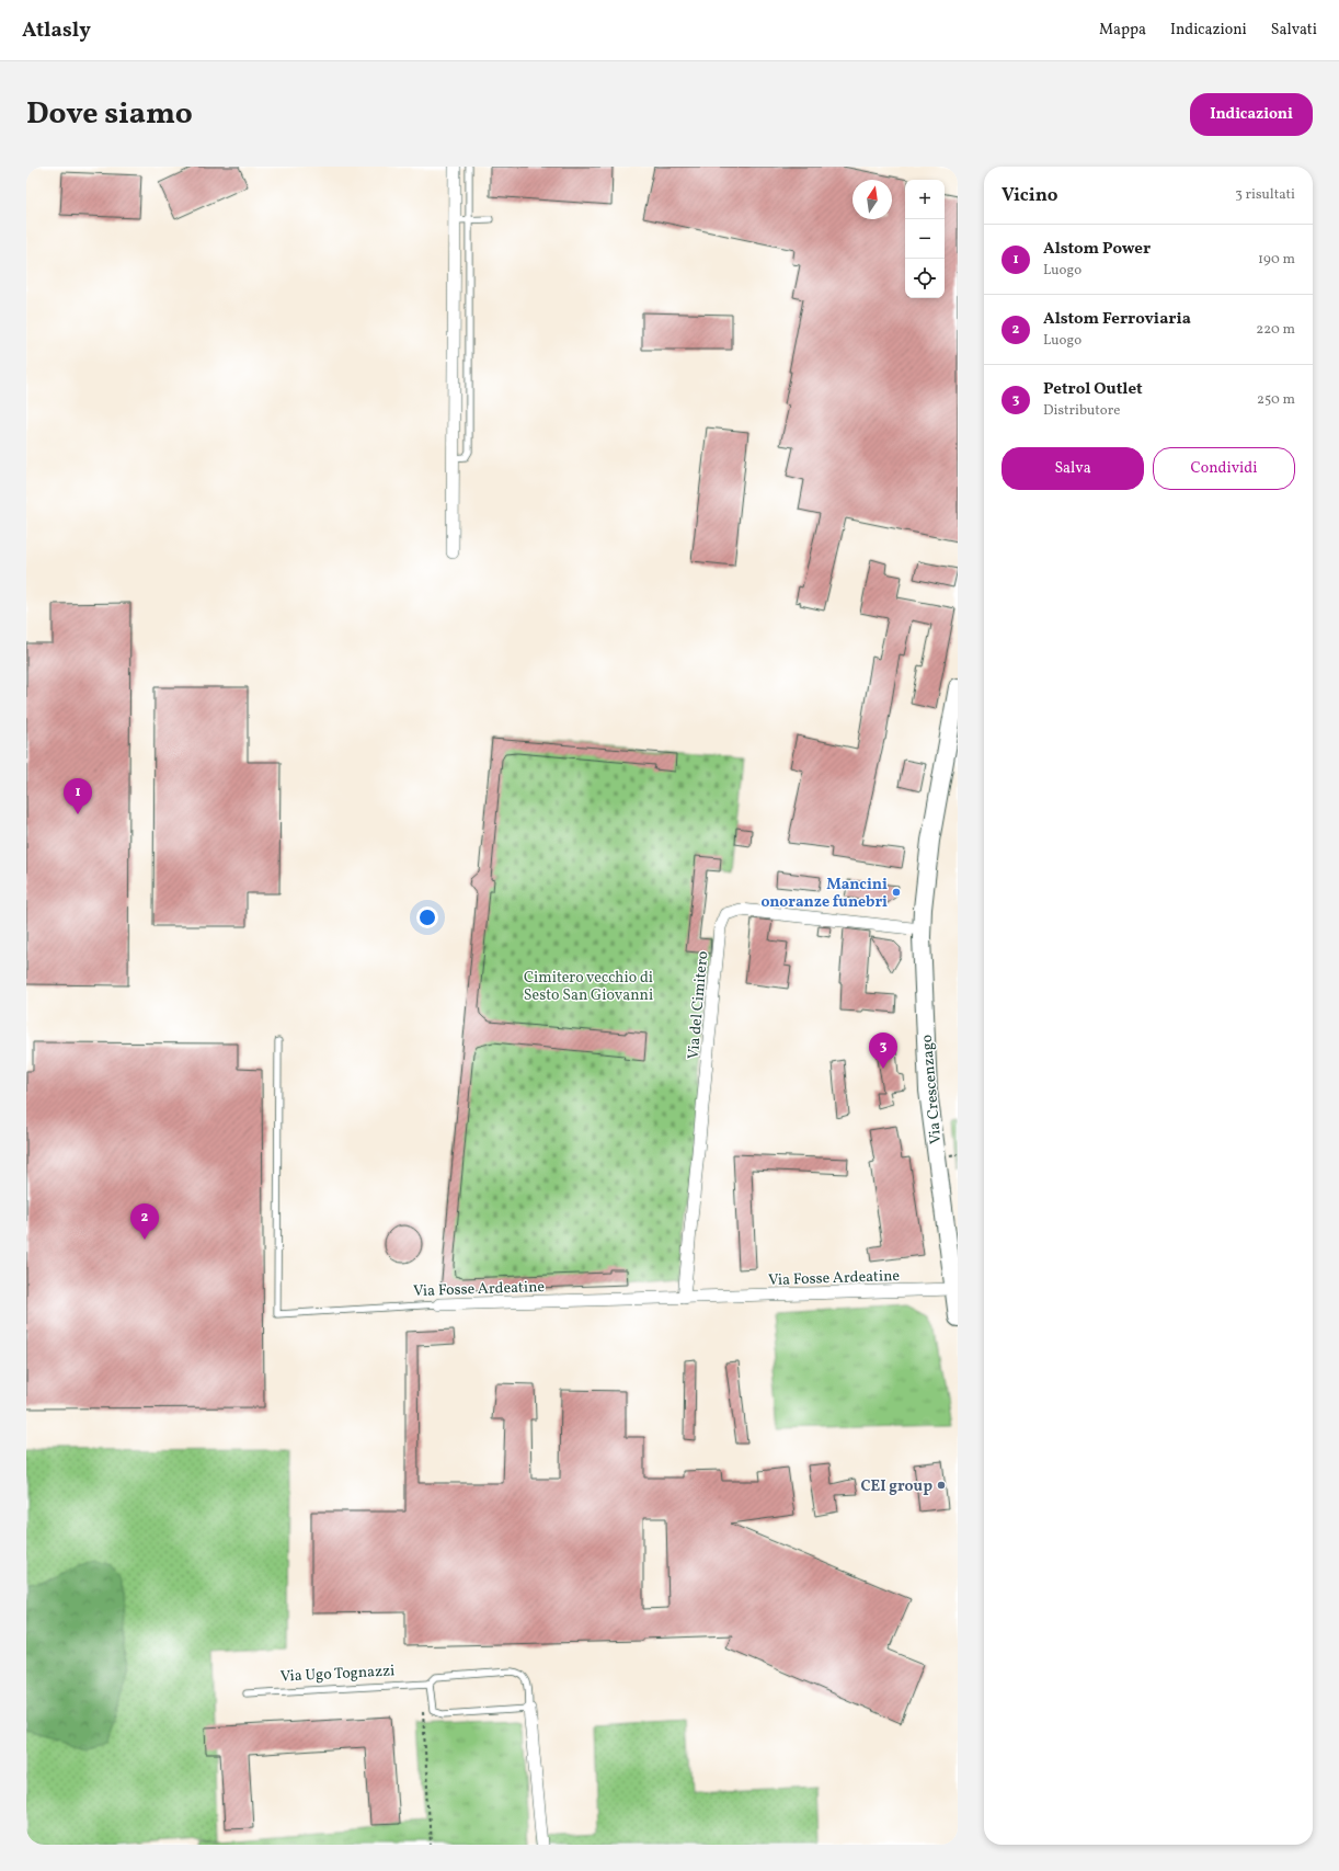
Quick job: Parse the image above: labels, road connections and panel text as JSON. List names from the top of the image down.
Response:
{
  "streets": {
    "street": [
      "Via del Cimitero",
      "Via Crescenzago",
      "Via Fosse Ardeatine",
      "Via Ugo Tognazzi"
    ]
  },
  "crossings": [
    ["Via del Cimitero", "Via Crescenzago"],
    ["Via del Cimitero", "Via Fosse Ardeatine"],
    ["Via Crescenzago", "Via Fosse Ardeatine"]
  ],
  "parks": ["Cimitero vecchio di Sesto San Giovanni"],
  "places": ["Mancini onoranze funebri", "CEI group"],
  "north": "top",
  "page": {
    "header": "Atlasly",
    "nav": ["Mappa", "Indicazioni", "Salvati"],
    "title": "Dove siamo",
    "buttons": [
      "Indicazioni",
      ["Salva", "Condividi"]
    ],
    "heading": ["Vicino", "3 risultati"],
    "map_buttons": ["+", "−"],
    "list": [
      {
        "mark": "1",
        "name": "Alstom Power",
        "note": "Luogo",
        "value": "190 m"
      },
      {
        "mark": "2",
        "name": "Alstom Ferroviaria",
        "note": "Luogo",
        "value": "220 m"
      },
      {
        "mark": "3",
        "name": "Petrol Outlet",
        "note": "Distributore",
        "value": "250 m"
      }
    ],
    "pins": ["1", "3", "2"]
  }
}
